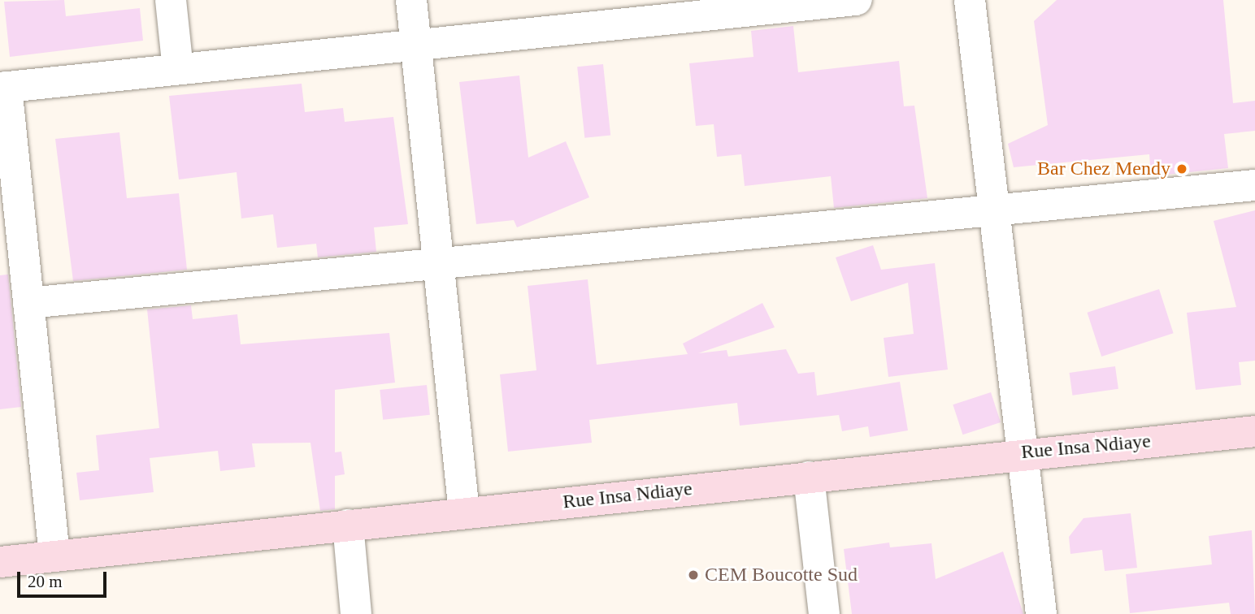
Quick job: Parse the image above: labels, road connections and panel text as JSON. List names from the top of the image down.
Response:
{
  "streets": {
    "main road": ["Rue Insa Ndiaye"]
  },
  "places": ["Bar Chez Mendy", "CEM Boucotte Sud"],
  "scale_bar": "20 m"
}
